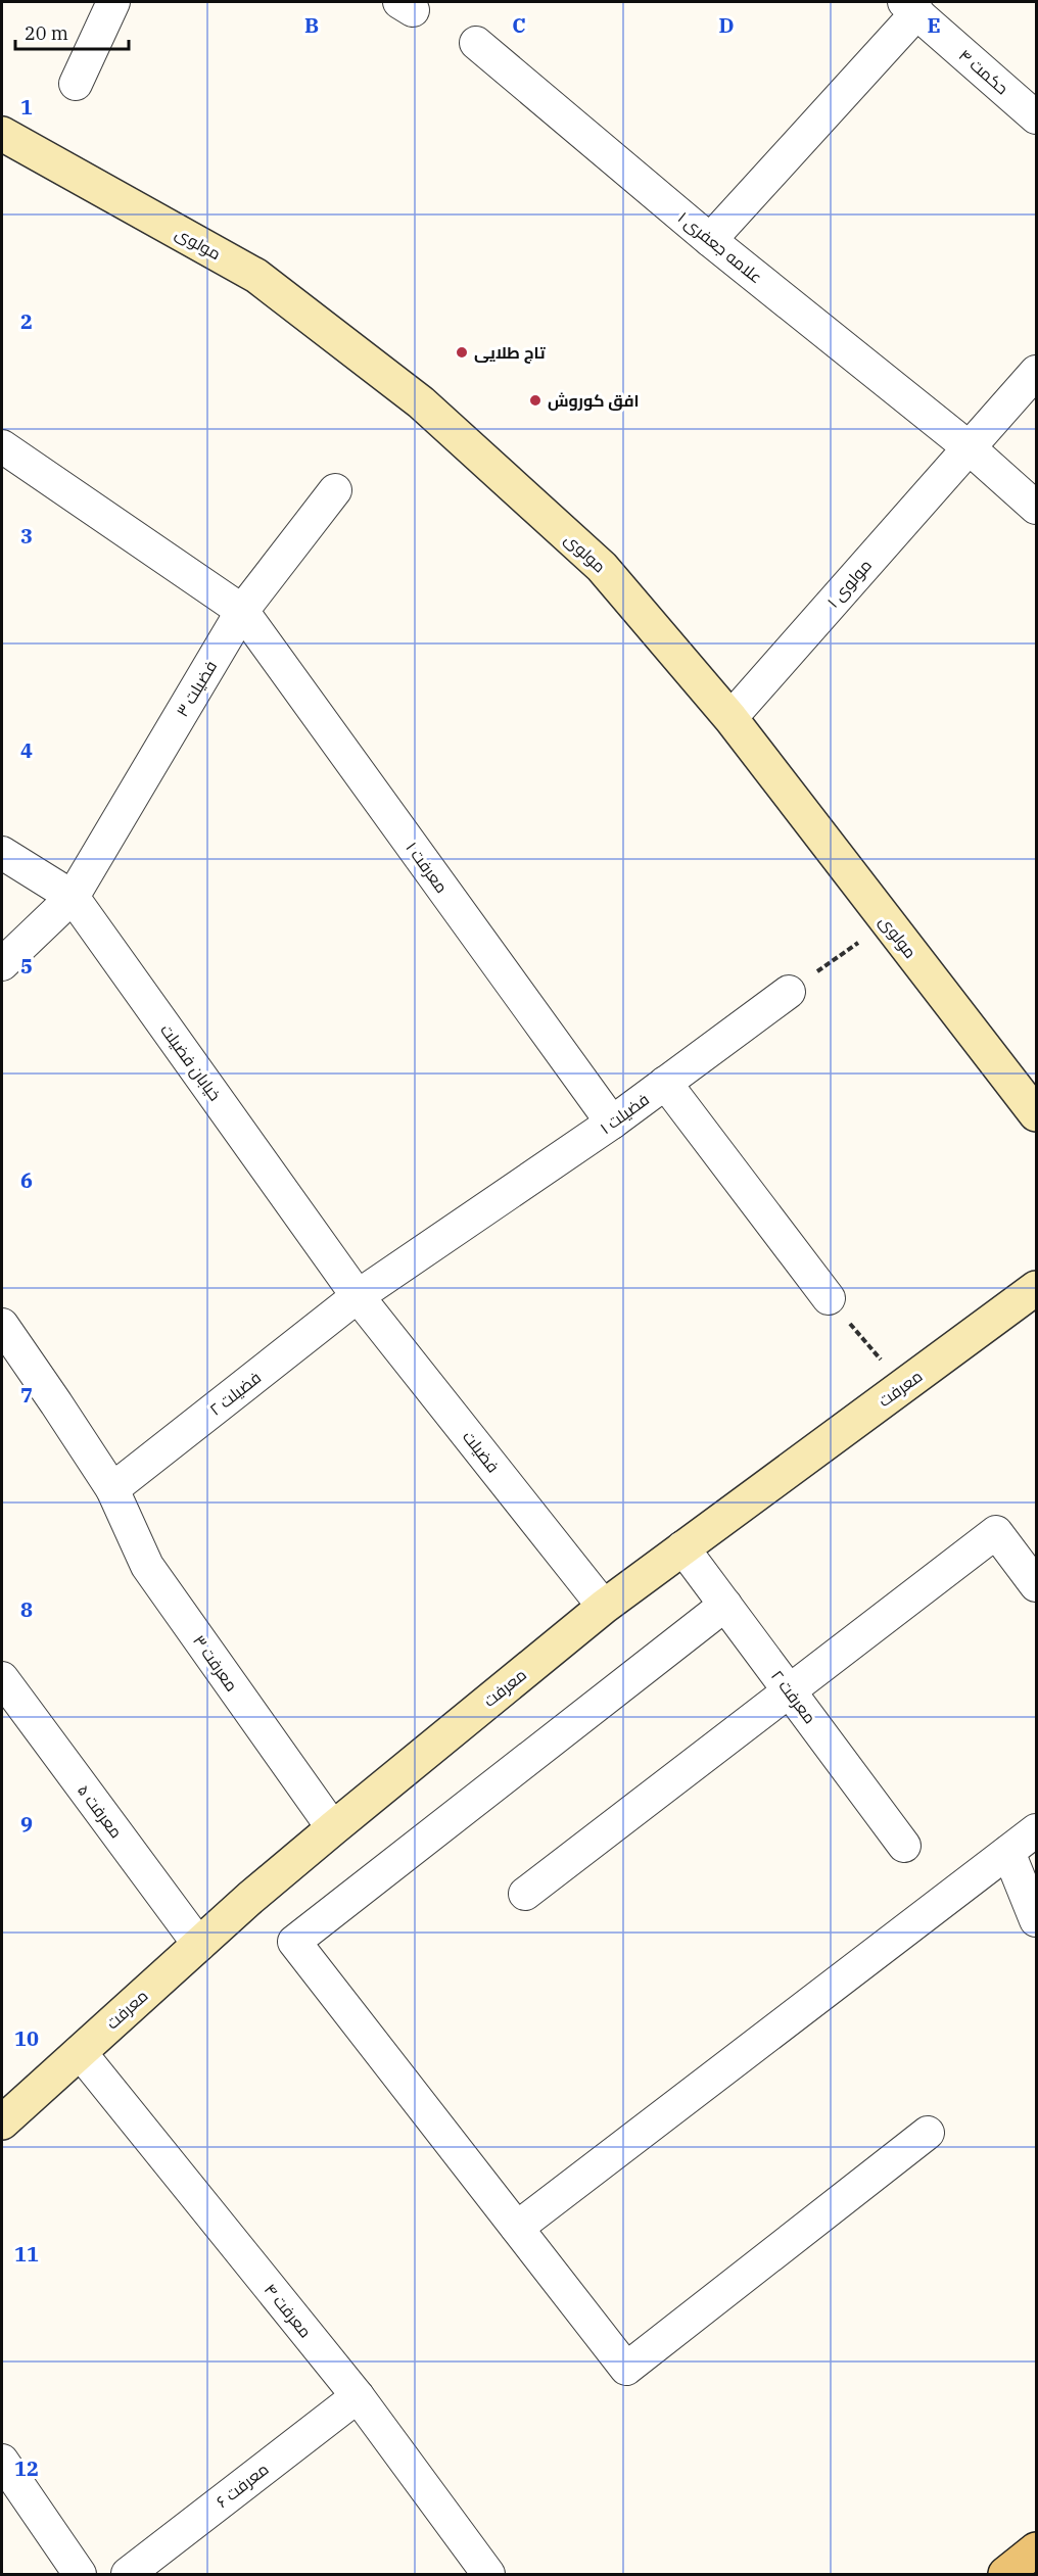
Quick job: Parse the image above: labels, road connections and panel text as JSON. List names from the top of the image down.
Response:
{
  "streets": {
    "main road": ["مولوی", "معرفت"],
    "street": [
      "حکمت ۴",
      "علامه جعفری ۱",
      "مولوی ۱",
      "فضیلت ۳",
      "معرفت ۱",
      "خیابان فضیلت",
      "فضیلت ۱",
      "فضیلت ۲",
      "فضیلت",
      "معرفت ۳",
      "معرفت ۲",
      "معرفت ۵",
      "معرفت ۴",
      "معرفت ۶"
    ]
  },
  "crossings": [
    ["مولوی", "مولوی ۱"],
    ["علامه جعفری ۱", "مولوی ۱"],
    ["فضیلت ۳", "معرفت ۱"],
    ["فضیلت ۳", "خیابان فضیلت"],
    ["معرفت ۱", "فضیلت ۱"],
    ["خیابان فضیلت", "فضیلت ۱"],
    ["خیابان فضیلت", "فضیلت ۲"],
    ["خیابان فضیلت", "فضیلت"],
    ["فضیلت ۱", "فضیلت ۲"],
    ["فضیلت ۱", "فضیلت"],
    ["معرفت", "فضیلت"],
    ["معرفت", "معرفت ۳"],
    ["معرفت", "معرفت ۲"],
    ["معرفت", "معرفت ۵"],
    ["معرفت", "معرفت ۴"],
    ["فضیلت ۲", "فضیلت"],
    ["فضیلت ۲", "معرفت ۳"],
    ["معرفت ۴", "معرفت ۶"]
  ],
  "places": ["تاج طلایی", "افق کوروش"],
  "scale_bar": "20 m",
  "grid": {
    "columns": [
      "B",
      "C",
      "D",
      "E"
    ],
    "rows": [
      "1",
      "2",
      "3",
      "4",
      "5",
      "6",
      "7",
      "8",
      "9",
      "10",
      "11",
      "12"
    ]
  }
}
